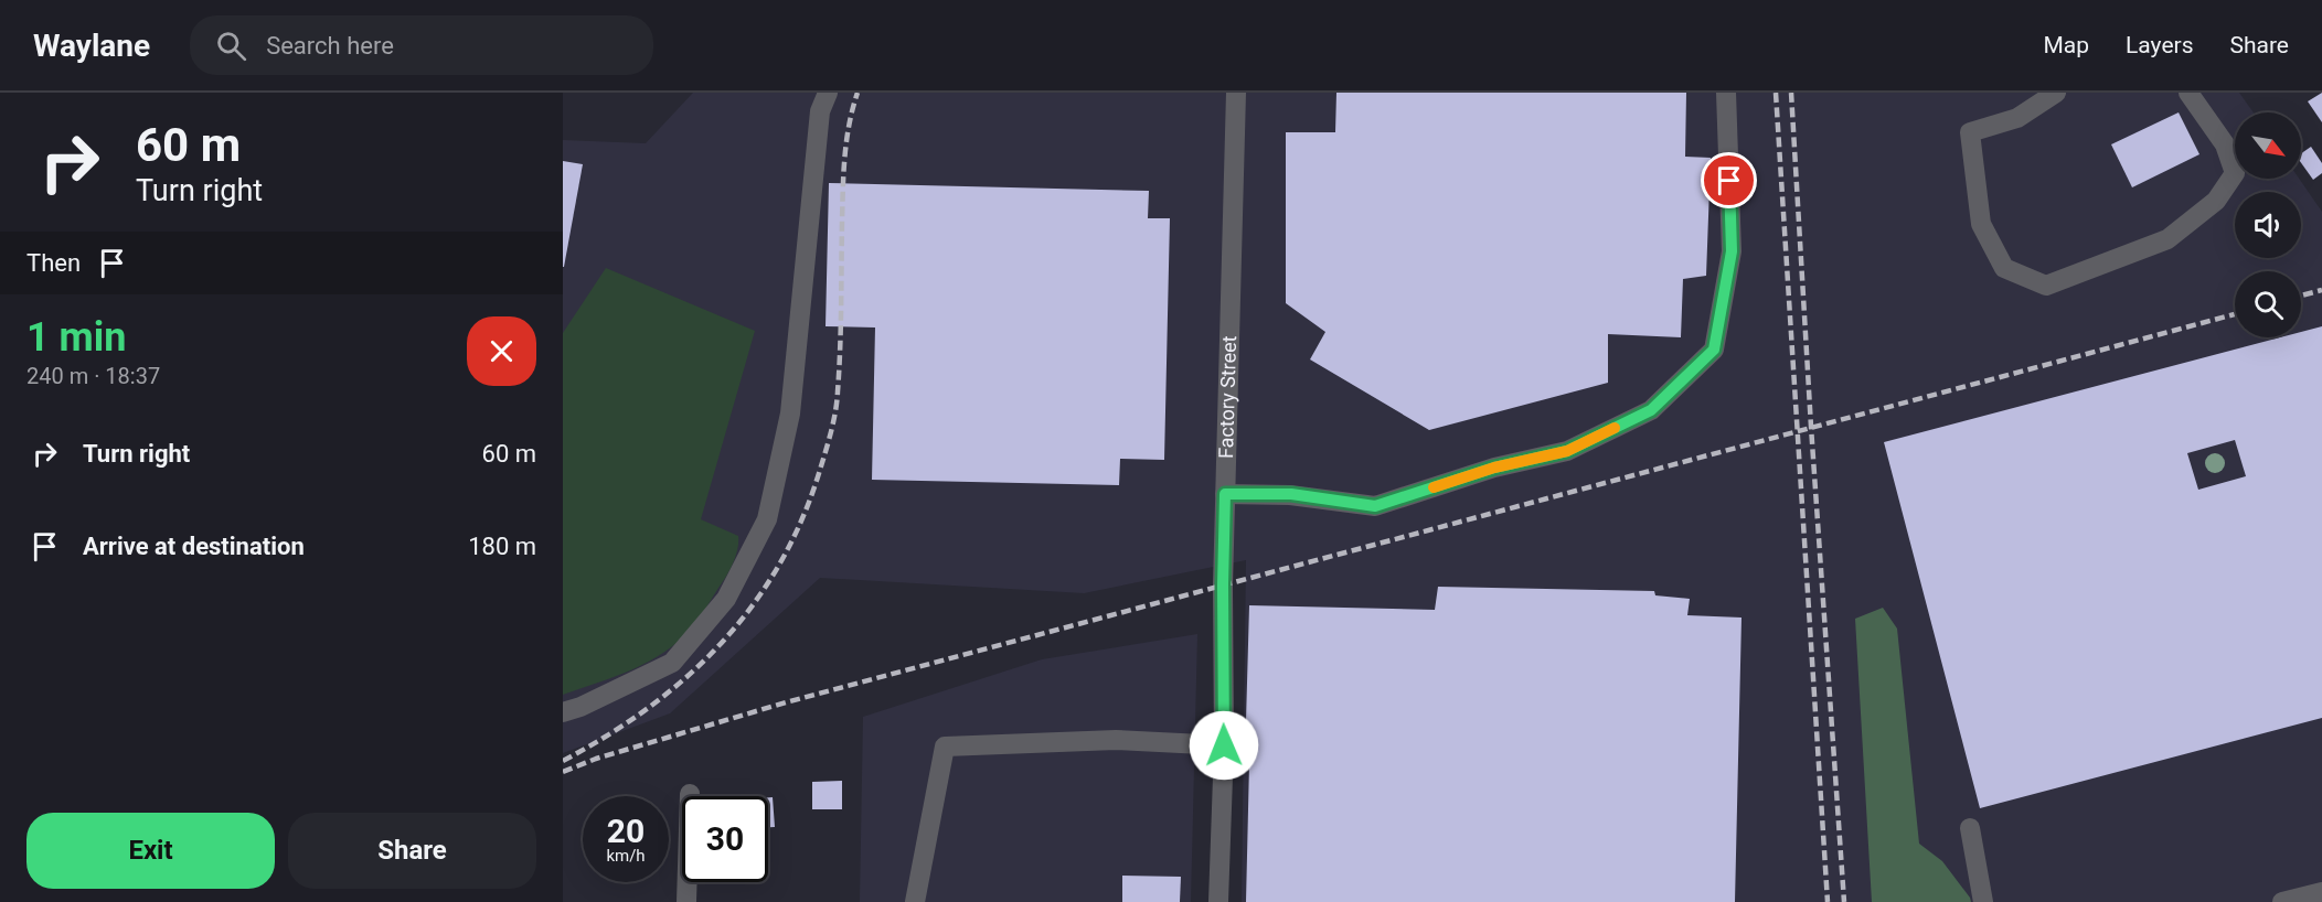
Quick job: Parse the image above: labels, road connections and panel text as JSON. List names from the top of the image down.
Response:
{
  "streets": {
    "street": ["Factory Street"]
  },
  "north": "bottom right",
  "page": {
    "header": "Waylane",
    "search": "Search here",
    "nav": ["Map", "Layers", "Share"],
    "turn": ["60 m", "Turn right"],
    "then": "Then",
    "heading": ["1 min", "240 m · 18:37"],
    "list": [
      {
        "name": "Turn right",
        "value": "60 m"
      },
      {
        "name": "Arrive at destination",
        "value": "180 m"
      }
    ],
    "speed": "20 km/h",
    "limit": "30",
    "buttons": ["Exit", "Share"]
  }
}
